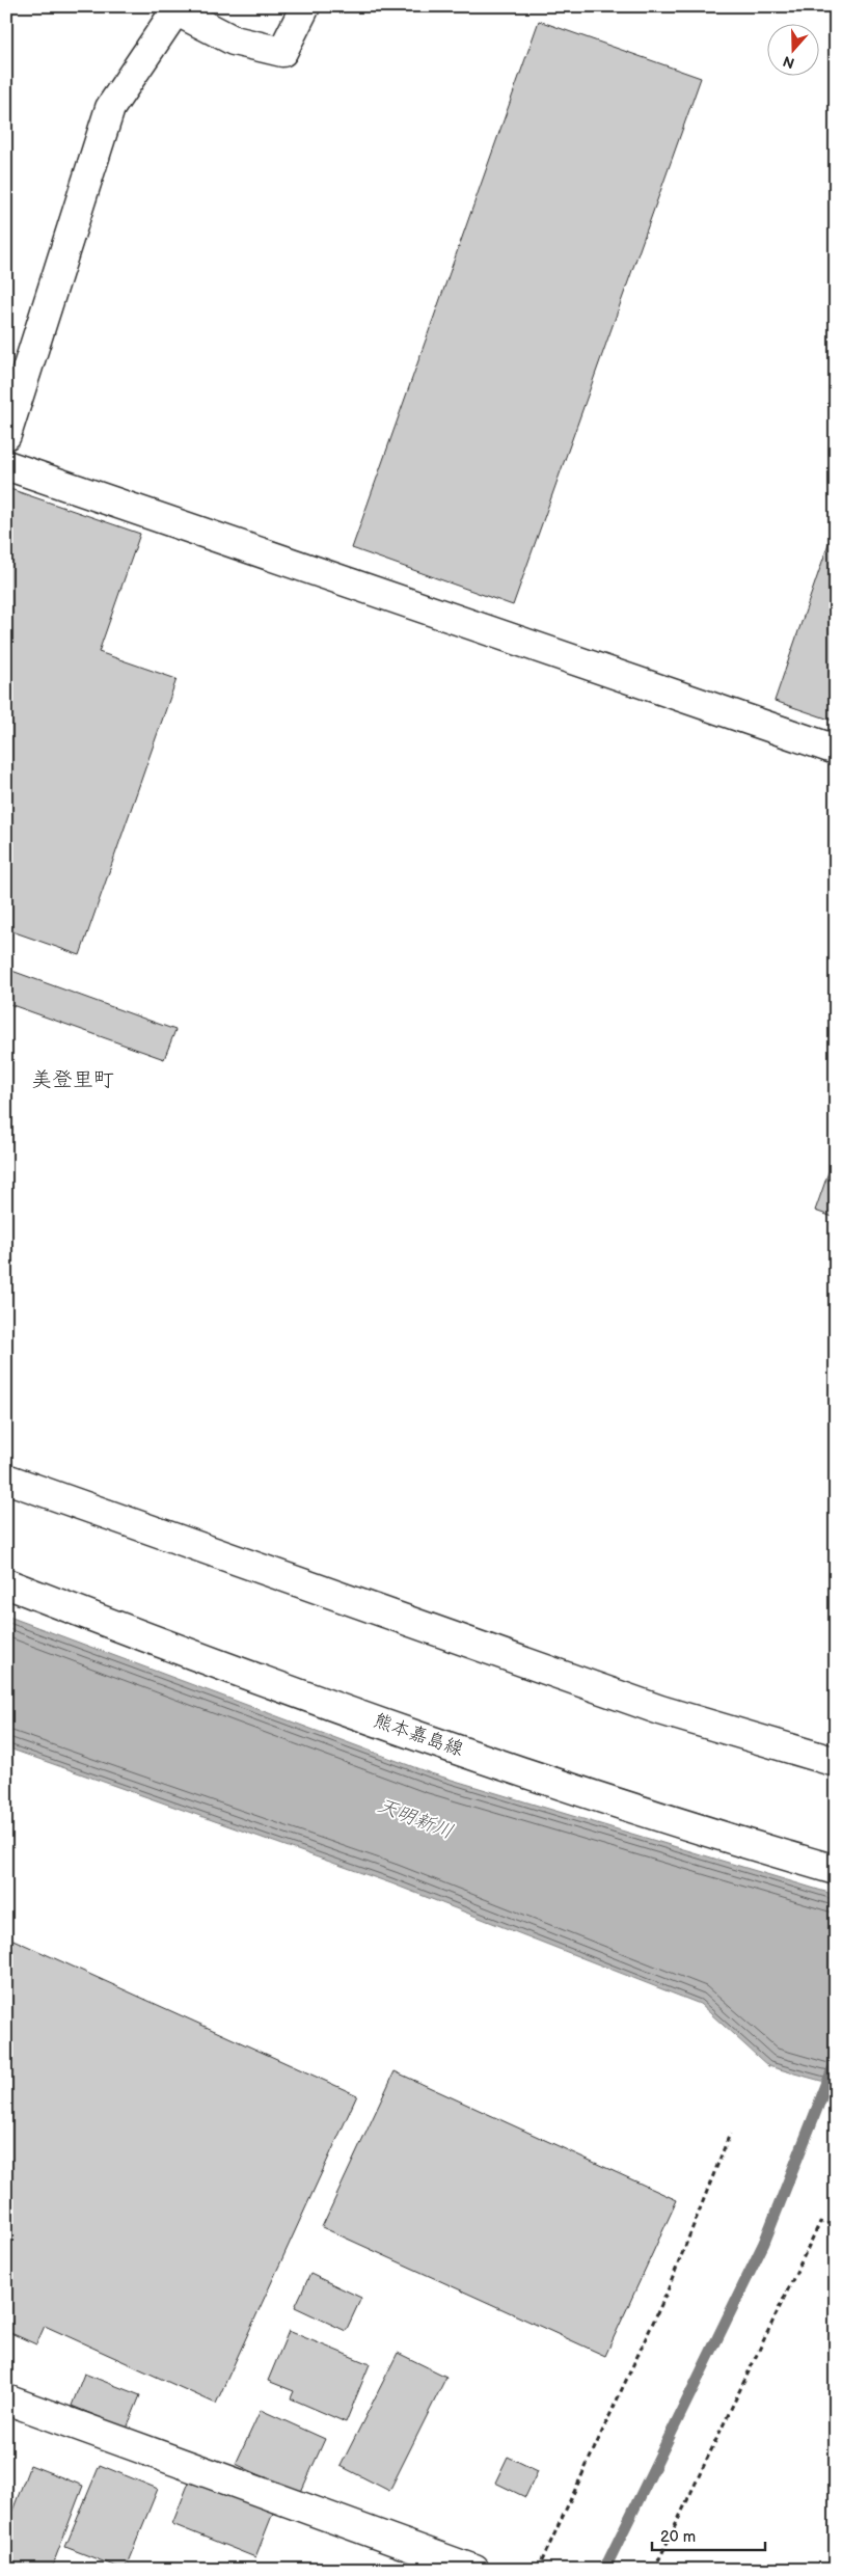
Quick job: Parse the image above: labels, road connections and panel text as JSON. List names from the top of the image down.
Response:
{
  "streets": {
    "street": ["熊本嘉島線"]
  },
  "districts": ["美登里町"],
  "water": ["天明新川"],
  "scale_bar": "20 m",
  "north": "bottom"
}
